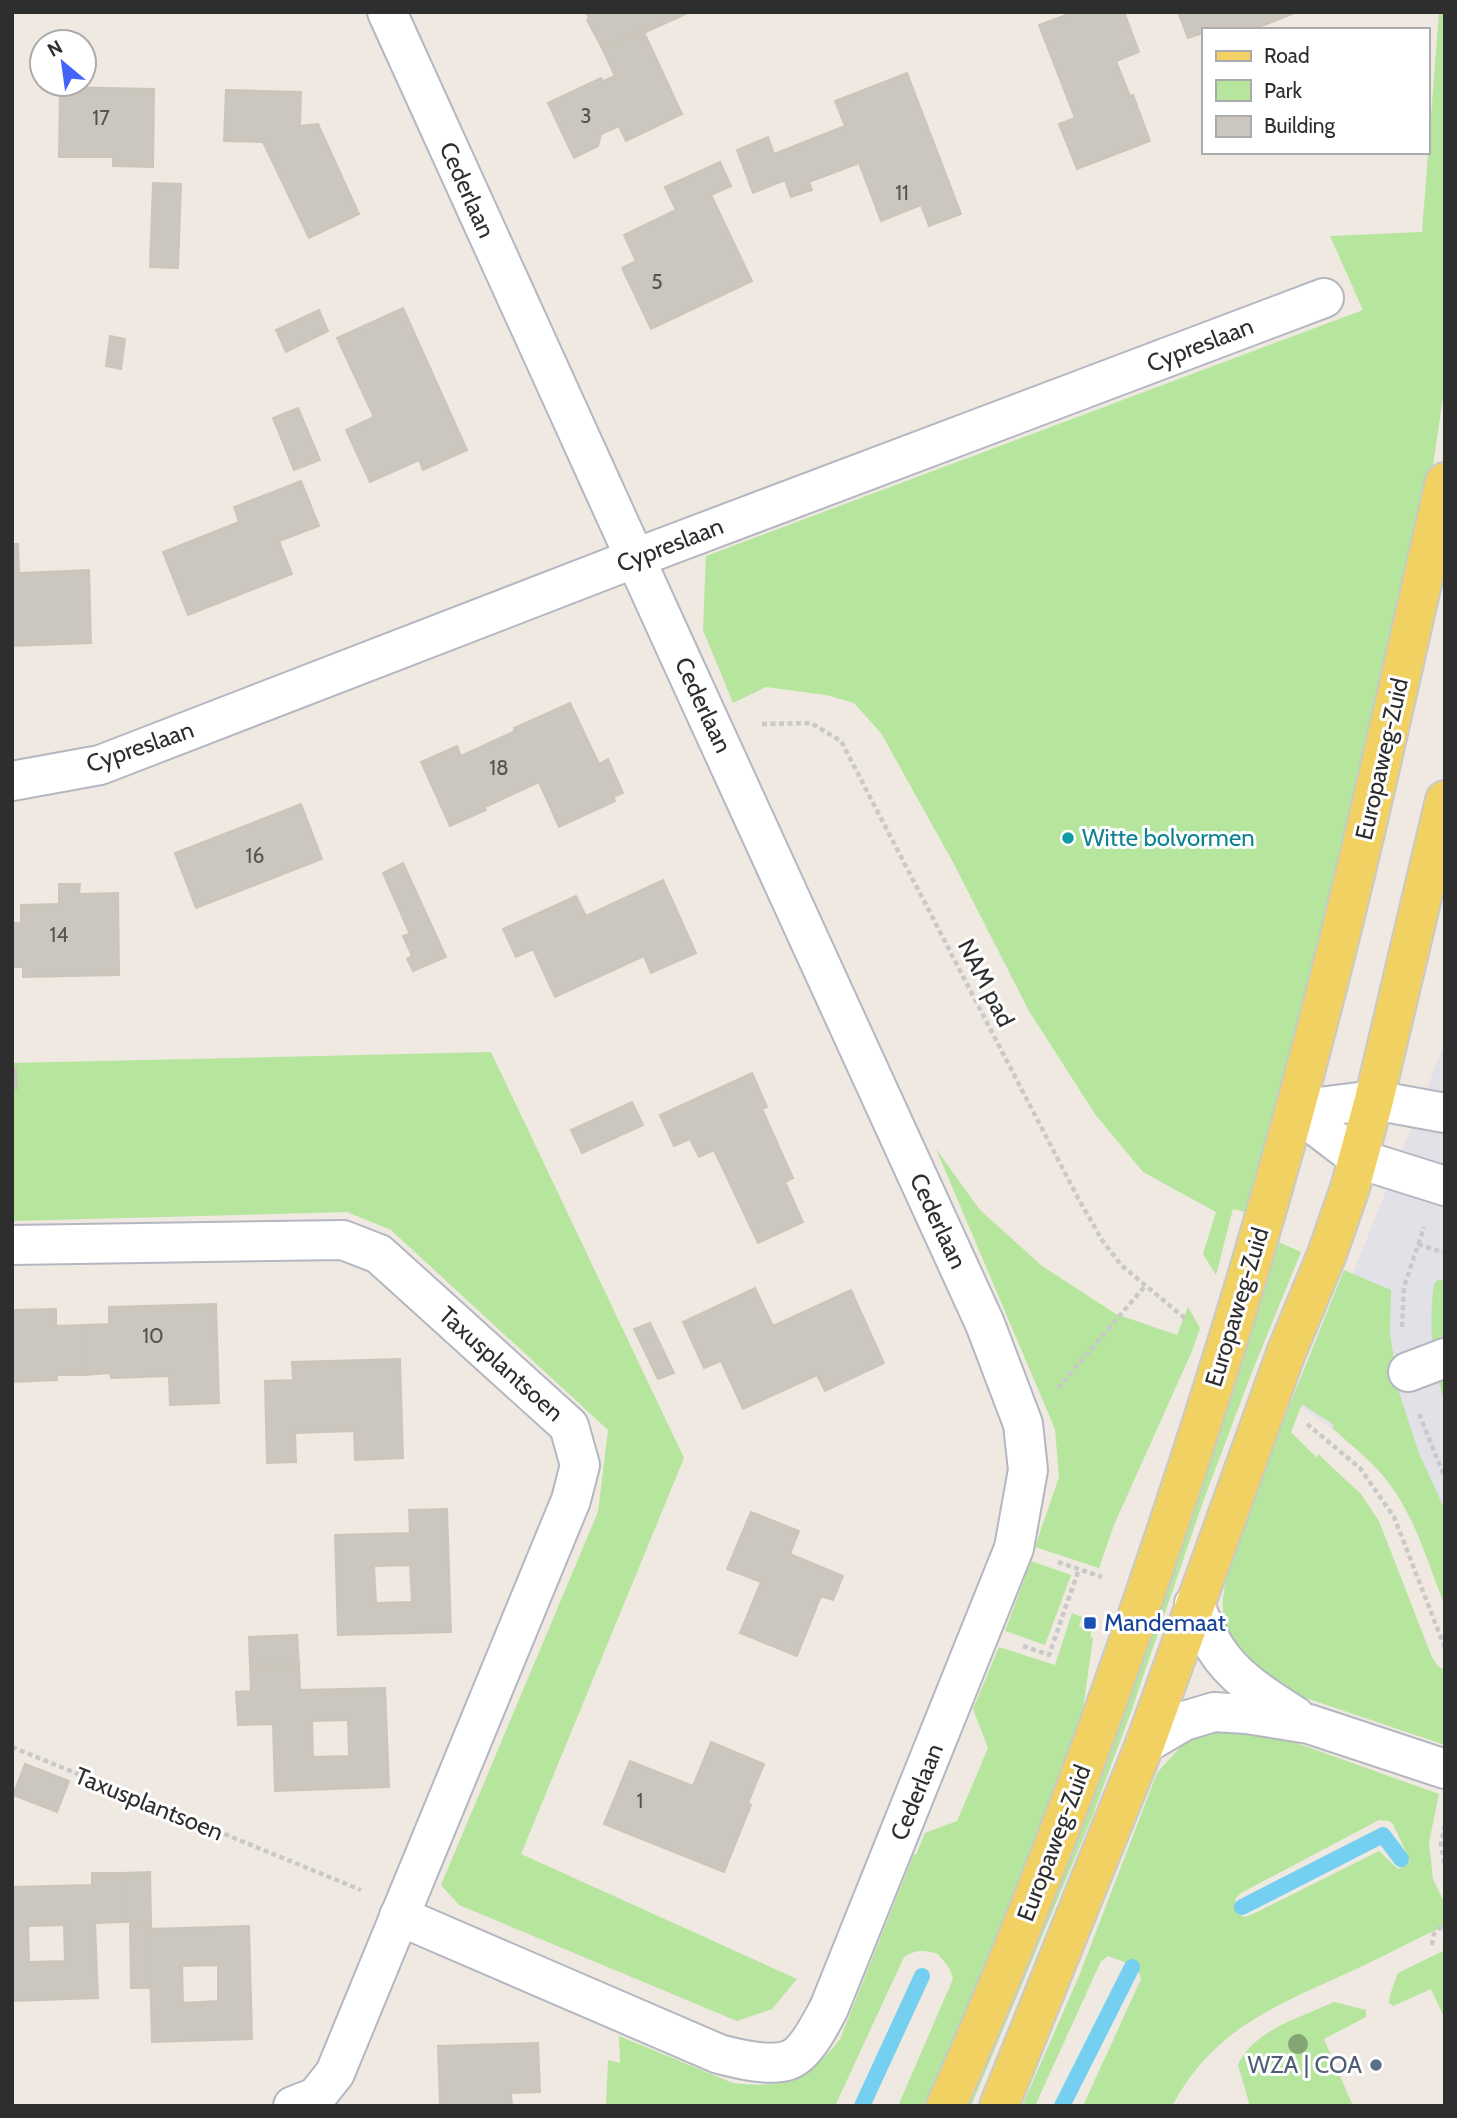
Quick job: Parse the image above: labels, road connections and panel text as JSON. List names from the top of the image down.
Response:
{
  "streets": {
    "main road": ["Europaweg-Zuid"],
    "street": ["Cederlaan", "Cypreslaan", "Taxusplantsoen"],
    "path": ["NAM pad"]
  },
  "crossings": [
    ["Cederlaan", "Cypreslaan"],
    ["Cederlaan", "NAM pad"],
    ["Cederlaan", "Taxusplantsoen"]
  ],
  "places": {
    "other": ["Witte bolvormen", "WZA | COA"],
    "transit": ["Mandemaat"]
  },
  "house_numbers": [
    "3",
    "17",
    "11",
    "5",
    "18",
    "16",
    "14",
    "10",
    "1"
  ],
  "legend": ["Road", "Park", "Building"],
  "north": "top left"
}
